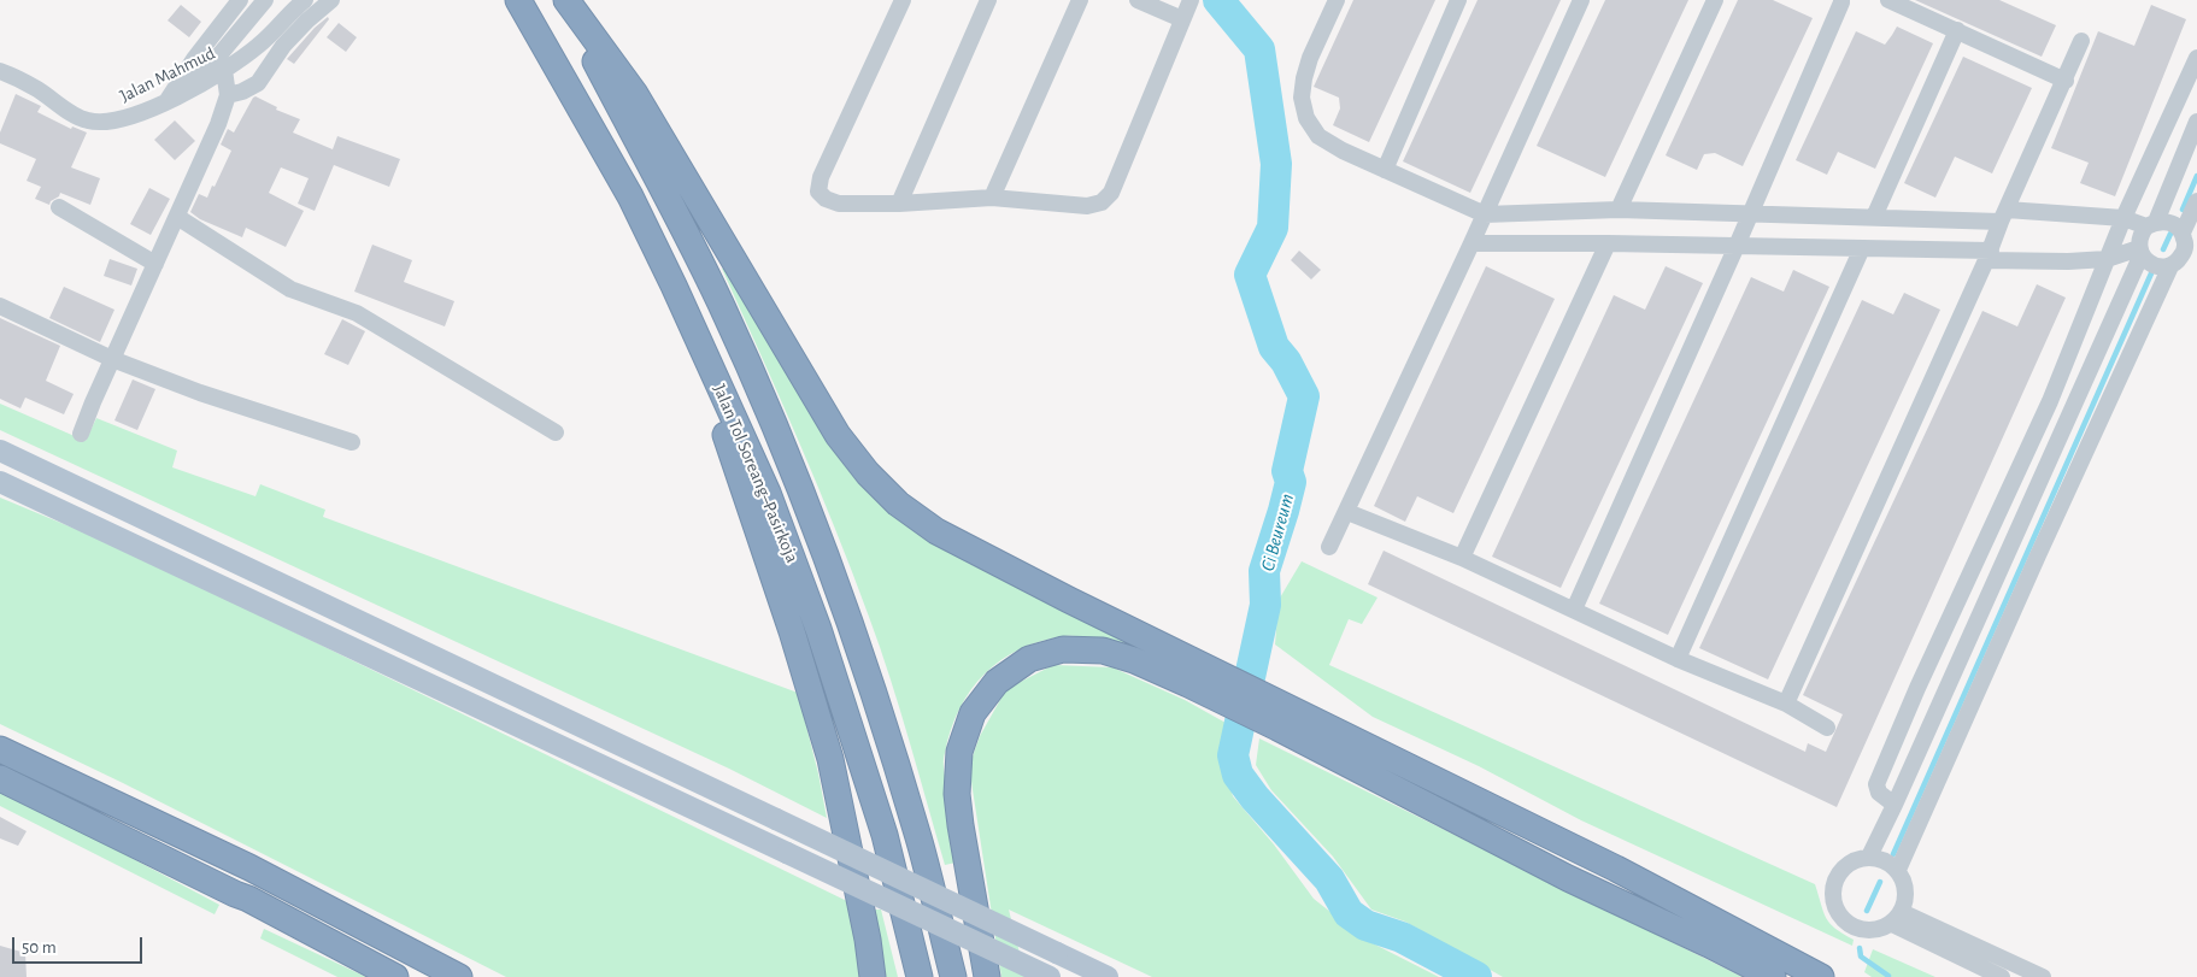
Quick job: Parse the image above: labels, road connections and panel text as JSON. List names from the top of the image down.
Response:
{
  "streets": {
    "highway": ["Jalan Tol Soreang–Pasirkoja"],
    "street": ["Jalan Mahmud"]
  },
  "water": ["Ci Beureum"],
  "scale_bar": "50 m"
}
